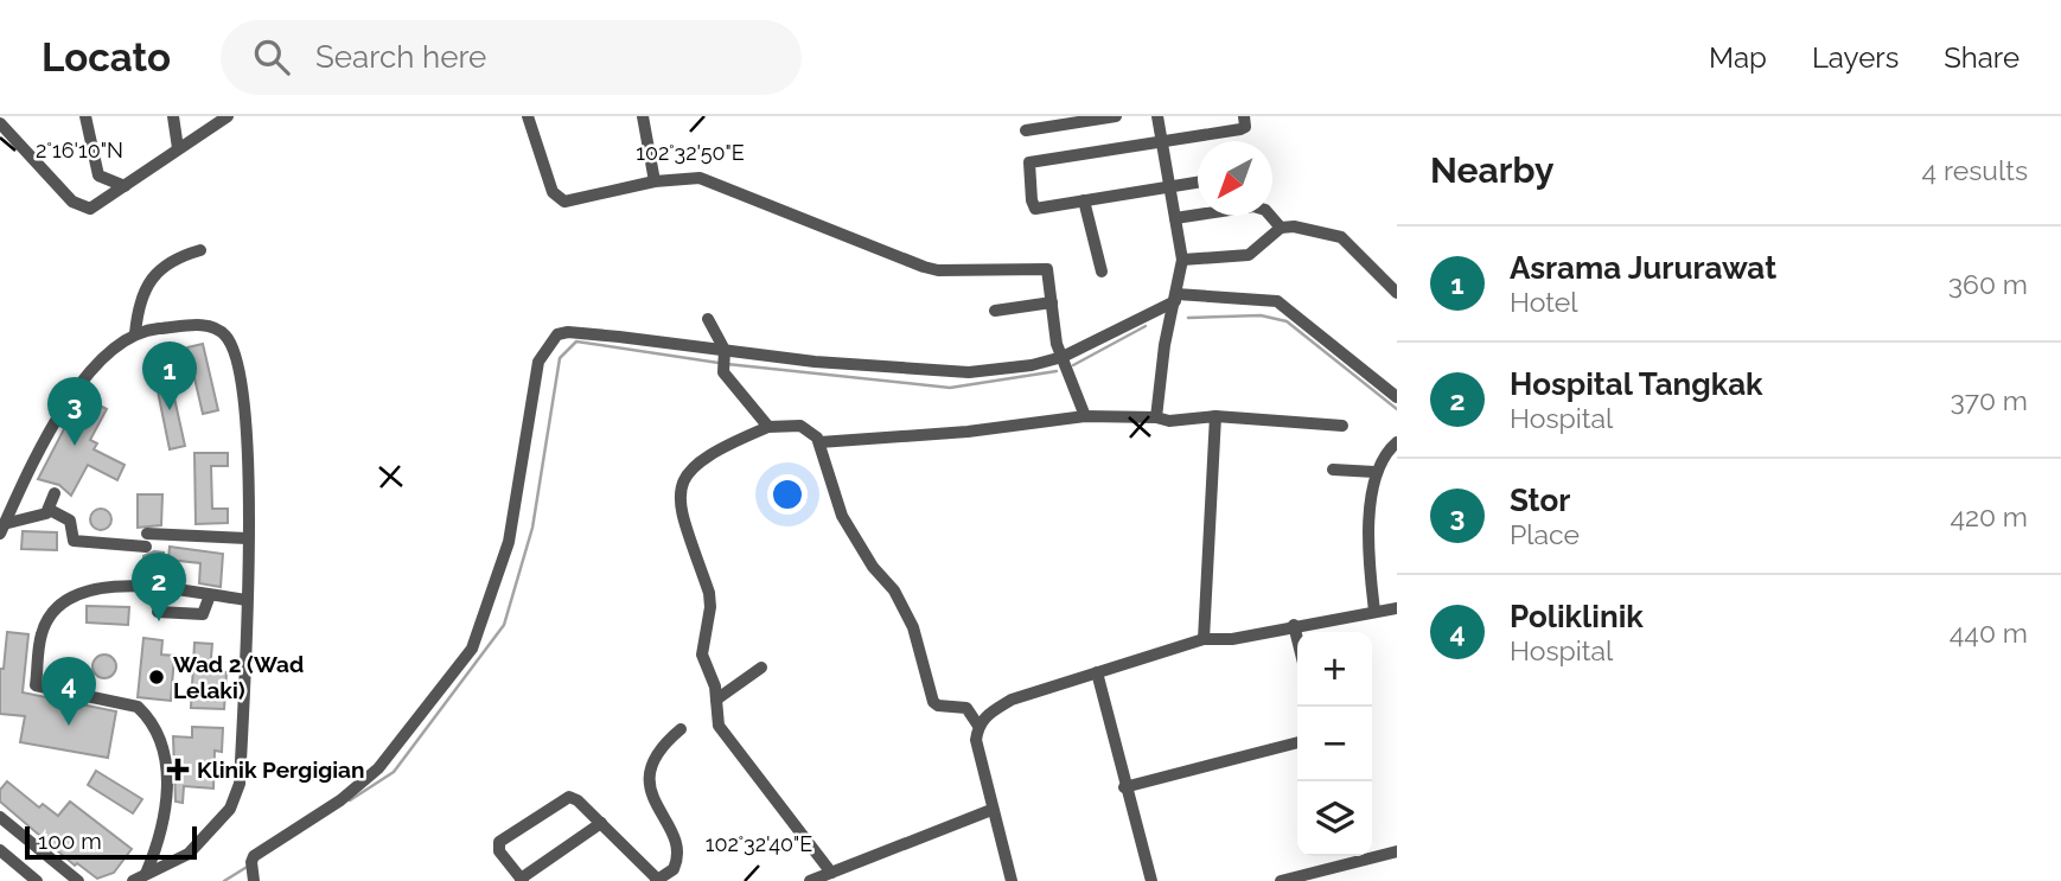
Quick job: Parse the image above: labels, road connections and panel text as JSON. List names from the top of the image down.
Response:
{
  "places": {
    "other": ["Wad 2 (Wad Lelaki)"],
    "health": ["Klinik Pergigian"]
  },
  "scale_bar": "100 m",
  "north": "bottom left",
  "page": {
    "header": "Locato",
    "search": "Search here",
    "nav": ["Map", "Layers", "Share"],
    "heading": ["Nearby", "4 results"],
    "list": [
      {
        "mark": "1",
        "name": "Asrama Jururawat",
        "note": "Hotel",
        "value": "360 m"
      },
      {
        "mark": "2",
        "name": "Hospital Tangkak",
        "note": "Hospital",
        "value": "370 m"
      },
      {
        "mark": "3",
        "name": "Stor",
        "note": "Place",
        "value": "420 m"
      },
      {
        "mark": "4",
        "name": "Poliklinik",
        "note": "Hospital",
        "value": "440 m"
      }
    ],
    "pins": [
      "1",
      "3",
      "2",
      "4"
    ],
    "map_buttons": ["+", "−"],
    "scale": "100 m"
  },
  "coordinates": ["2°16'10\"N", "102°32'50\"E", "102°32'40\"E"]
}
